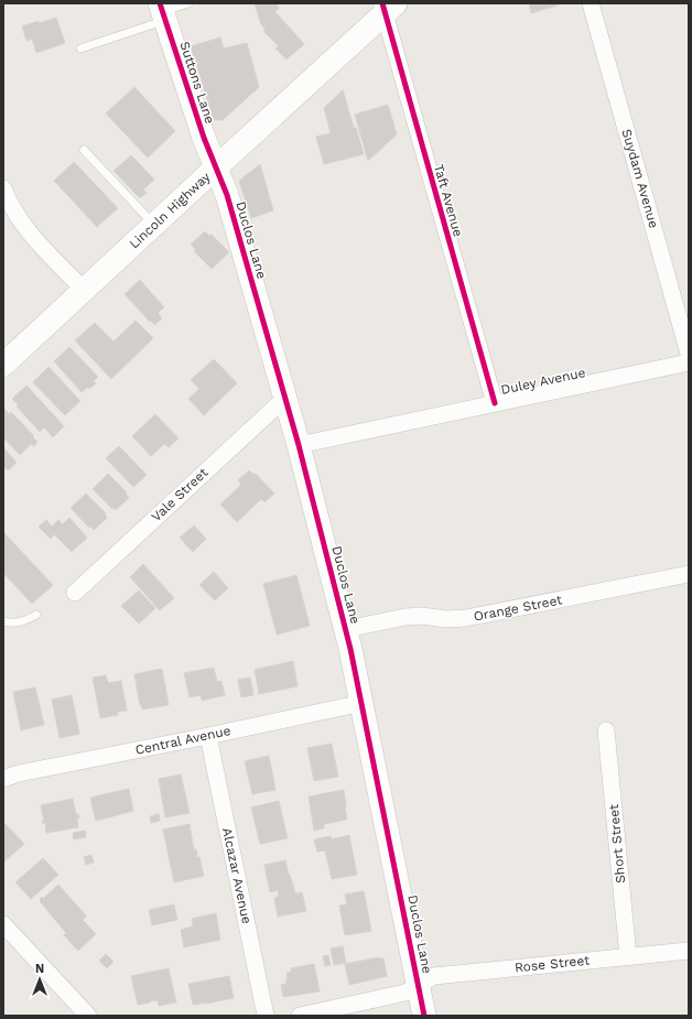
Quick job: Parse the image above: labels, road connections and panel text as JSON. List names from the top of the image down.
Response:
{
  "streets": {
    "street": [
      "Suttons Lane",
      "Suydam Avenue",
      "Taft Avenue",
      "Lincoln Highway",
      "Duclos Lane",
      "Duley Avenue",
      "Vale Street",
      "Orange Street",
      "Central Avenue",
      "Short Street",
      "Alcazar Avenue",
      "Rose Street"
    ]
  },
  "crossings": [
    ["Suttons Lane", "Lincoln Highway"],
    ["Suttons Lane", "Duclos Lane"],
    ["Taft Avenue", "Lincoln Highway"],
    ["Taft Avenue", "Duley Avenue"],
    ["Lincoln Highway", "Duclos Lane"],
    ["Duclos Lane", "Duley Avenue"],
    ["Duclos Lane", "Vale Street"],
    ["Duclos Lane", "Orange Street"],
    ["Duclos Lane", "Central Avenue"],
    ["Duclos Lane", "Rose Street"],
    ["Central Avenue", "Alcazar Avenue"],
    ["Short Street", "Rose Street"]
  ],
  "north": "top"
}
